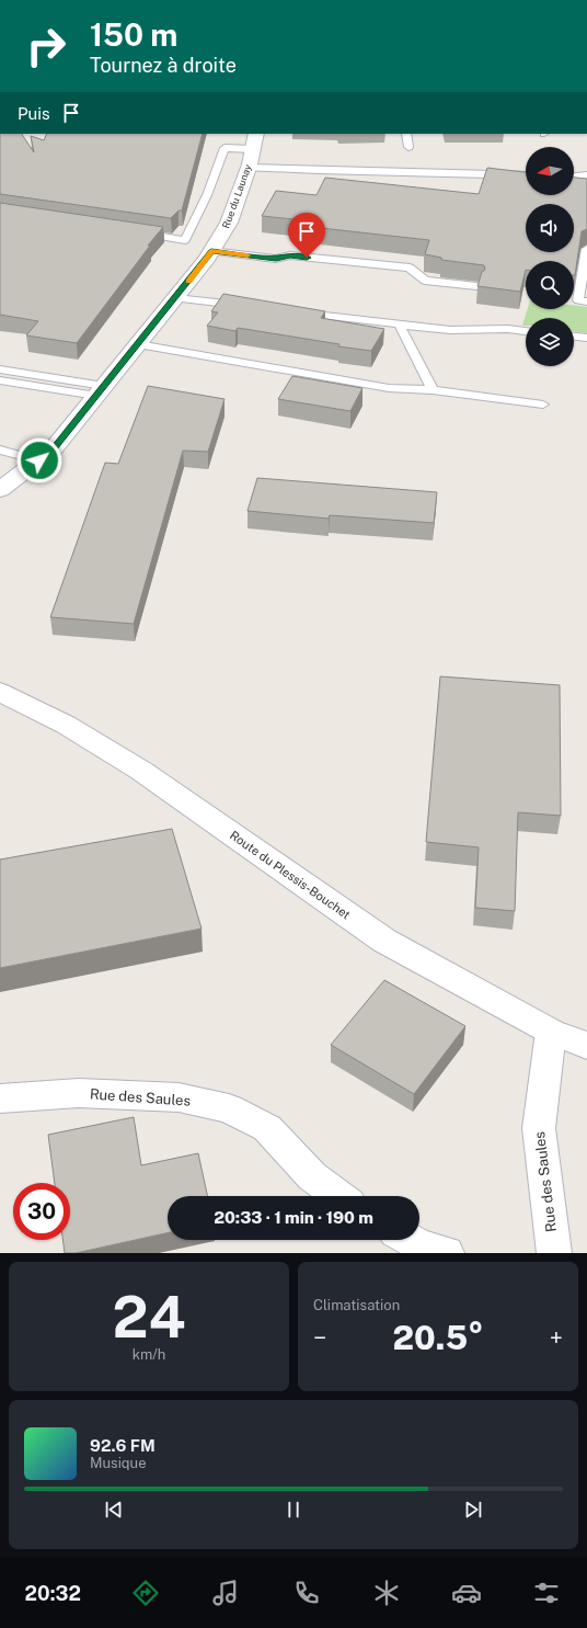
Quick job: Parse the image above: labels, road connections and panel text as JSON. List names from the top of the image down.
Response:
{
  "streets": {
    "street": ["Rue du Launay", "Route du Plessis-Bouchet", "Rue des Saules"]
  },
  "crossings": [
    ["Route du Plessis-Bouchet", "Rue des Saules"]
  ],
  "north": "left",
  "page": {
    "turn": ["150 m", "Tournez à droite"],
    "then": "Puis",
    "limit": "30",
    "trip": "20:33 · 1 min · 190 m",
    "tile": [
      ["24", "km/h"],
      "Climatisation"
    ],
    "heat": ["−", "20.5°", "+"],
    "song": ["92.6 FM", "Musique"],
    "tabs": "20:32"
  }
}
